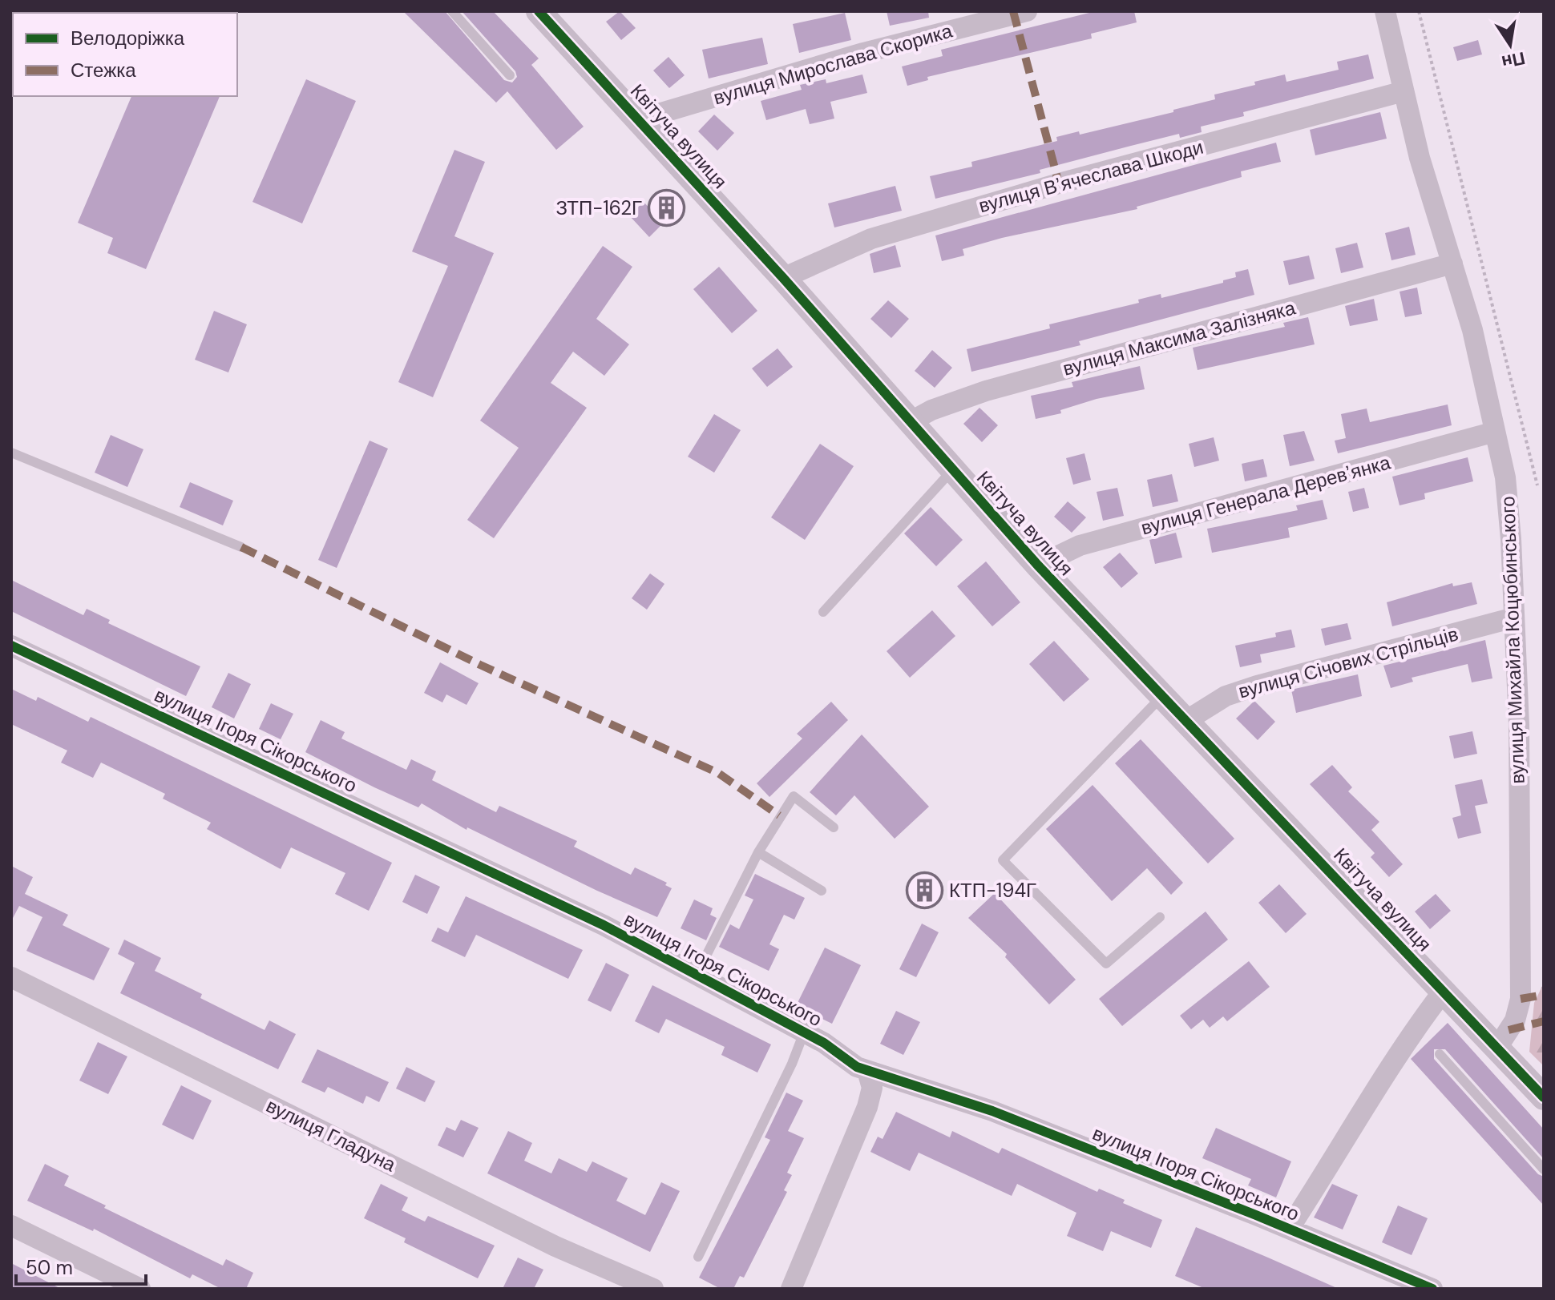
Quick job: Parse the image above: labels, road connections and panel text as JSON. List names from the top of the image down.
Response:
{
  "streets": {
    "street": [
      "вулиця Мирослава Скорика",
      "Квітуча вулиця",
      "вулиця Вʼячеслава Шкоди",
      "вулиця Максима Залізняка",
      "вулиця Генерала Деревʼянка",
      "вулиця Михайла Коцюбинського",
      "вулиця Січових Стрільців",
      "вулиця Ігоря Сікорського",
      "вулиця Гладуна"
    ]
  },
  "crossings": [
    ["вулиця Мирослава Скорика", "Квітуча вулиця"],
    ["Квітуча вулиця", "вулиця Вʼячеслава Шкоди"],
    ["Квітуча вулиця", "вулиця Максима Залізняка"],
    ["Квітуча вулиця", "вулиця Генерала Деревʼянка"],
    ["Квітуча вулиця", "вулиця Михайла Коцюбинського"],
    ["Квітуча вулиця", "вулиця Січових Стрільців"],
    ["вулиця Вʼячеслава Шкоди", "вулиця Михайла Коцюбинського"],
    ["вулиця Максима Залізняка", "вулиця Михайла Коцюбинського"],
    ["вулиця Генерала Деревʼянка", "вулиця Михайла Коцюбинського"],
    ["вулиця Михайла Коцюбинського", "вулиця Січових Стрільців"]
  ],
  "places": {
    "building": ["ЗТП-162Г", "КТП-194Г"]
  },
  "legend": ["Велодоріжка", "Стежка"],
  "scale_bar": "50 m",
  "north": "bottom"
}
